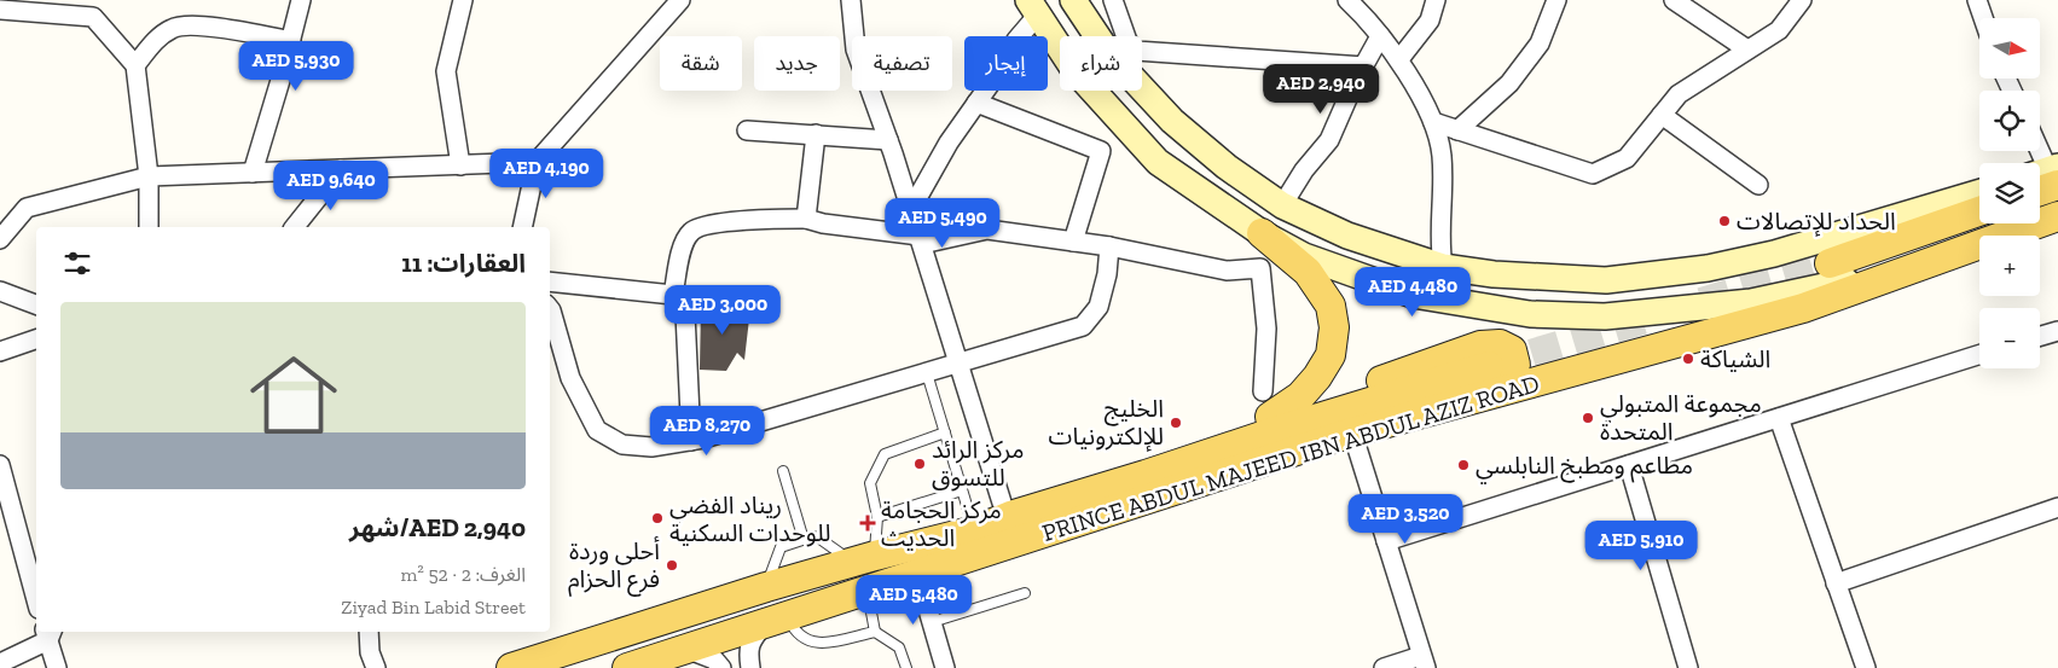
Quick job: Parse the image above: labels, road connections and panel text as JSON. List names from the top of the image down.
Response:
{
  "streets": {
    "main road": ["PRINCE ABDUL MAJEED IBN ABDUL AZIZ ROAD"]
  },
  "places": {
    "other": [
      "الحداد للإتصالات",
      "الشياكة",
      "مجموعة المتبولي المتحدة",
      "الخليج للإلكترونيات",
      "مركز الرائد للتسوق",
      "مطاعم ومطبخ النابلسي",
      "ريناد الفضي للوحدات السكنية",
      "أحلى وردة فرع الحزام"
    ],
    "health": ["مركز الحجامة الحديث"]
  },
  "north": "right",
  "page": {
    "map_buttons": ["+", "−"],
    "chip": [
      "شراء",
      "إيجار",
      "تصفية",
      "جديد",
      "شقة"
    ],
    "price": [
      "AED 5,930",
      "AED 2,940",
      "AED 4,190",
      "AED 9,640",
      "AED 5,490",
      "AED 4,480",
      "AED 3,000",
      "AED 8,270",
      "AED 3,520",
      "AED 5,910",
      "AED 5,480"
    ],
    "heading": "العقارات: 11",
    "list": [
      {
        "name": "AED 2,940/شهر",
        "note": "الغرف: 2 · 52 m² · Ziyad Bin Labid Street"
      }
    ]
  }
}
